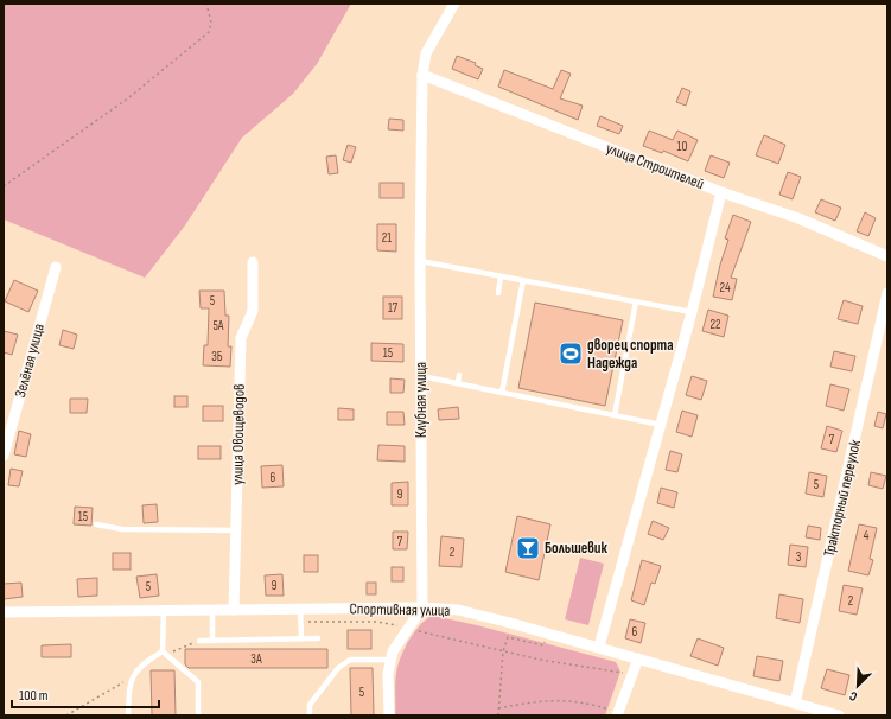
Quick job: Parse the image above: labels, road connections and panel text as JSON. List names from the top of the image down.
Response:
{
  "streets": {
    "street": [
      "улица Строителей",
      "Зелёная улица",
      "Клубная улица",
      "улица Овощеводов",
      "Тракторный переулок",
      "Спортивная улица"
    ]
  },
  "crossings": [
    ["улица Строителей", "Клубная улица"],
    ["Клубная улица", "Спортивная улица"],
    ["улица Овощеводов", "Спортивная улица"],
    ["Тракторный переулок", "Спортивная улица"]
  ],
  "places": {
    "sports": ["дворец спорта Надежда"],
    "bar": ["Большевик"]
  },
  "house_numbers": [
    "10",
    "21",
    "24",
    "5",
    "17",
    "22",
    "5А",
    "15",
    "3Б",
    "7",
    "6",
    "5",
    "9",
    "15",
    "4",
    "7",
    "2",
    "3",
    "9",
    "5",
    "2",
    "6",
    "3А",
    "5"
  ],
  "scale_bar": "100 m",
  "north": "bottom left"
}
